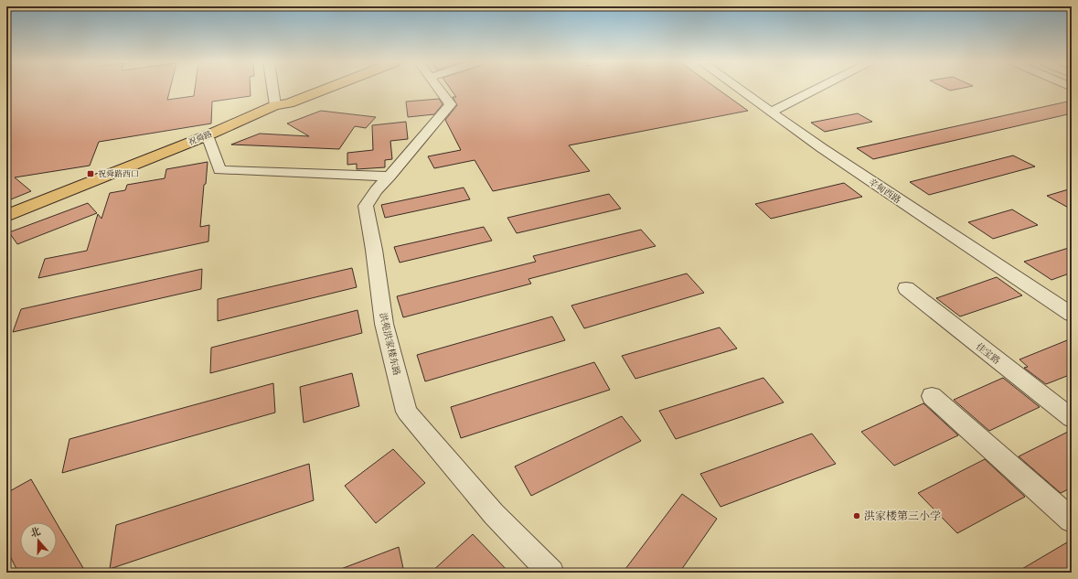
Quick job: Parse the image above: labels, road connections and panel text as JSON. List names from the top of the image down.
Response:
{
  "streets": {
    "main road": ["祝舜路"],
    "street": ["辛甸西路", "洪苑洪家楼东路", "佳宝路"]
  },
  "places": {
    "transit": ["祝舜路西口"],
    "other": ["洪家楼第三小学"]
  },
  "north": "top"
}
